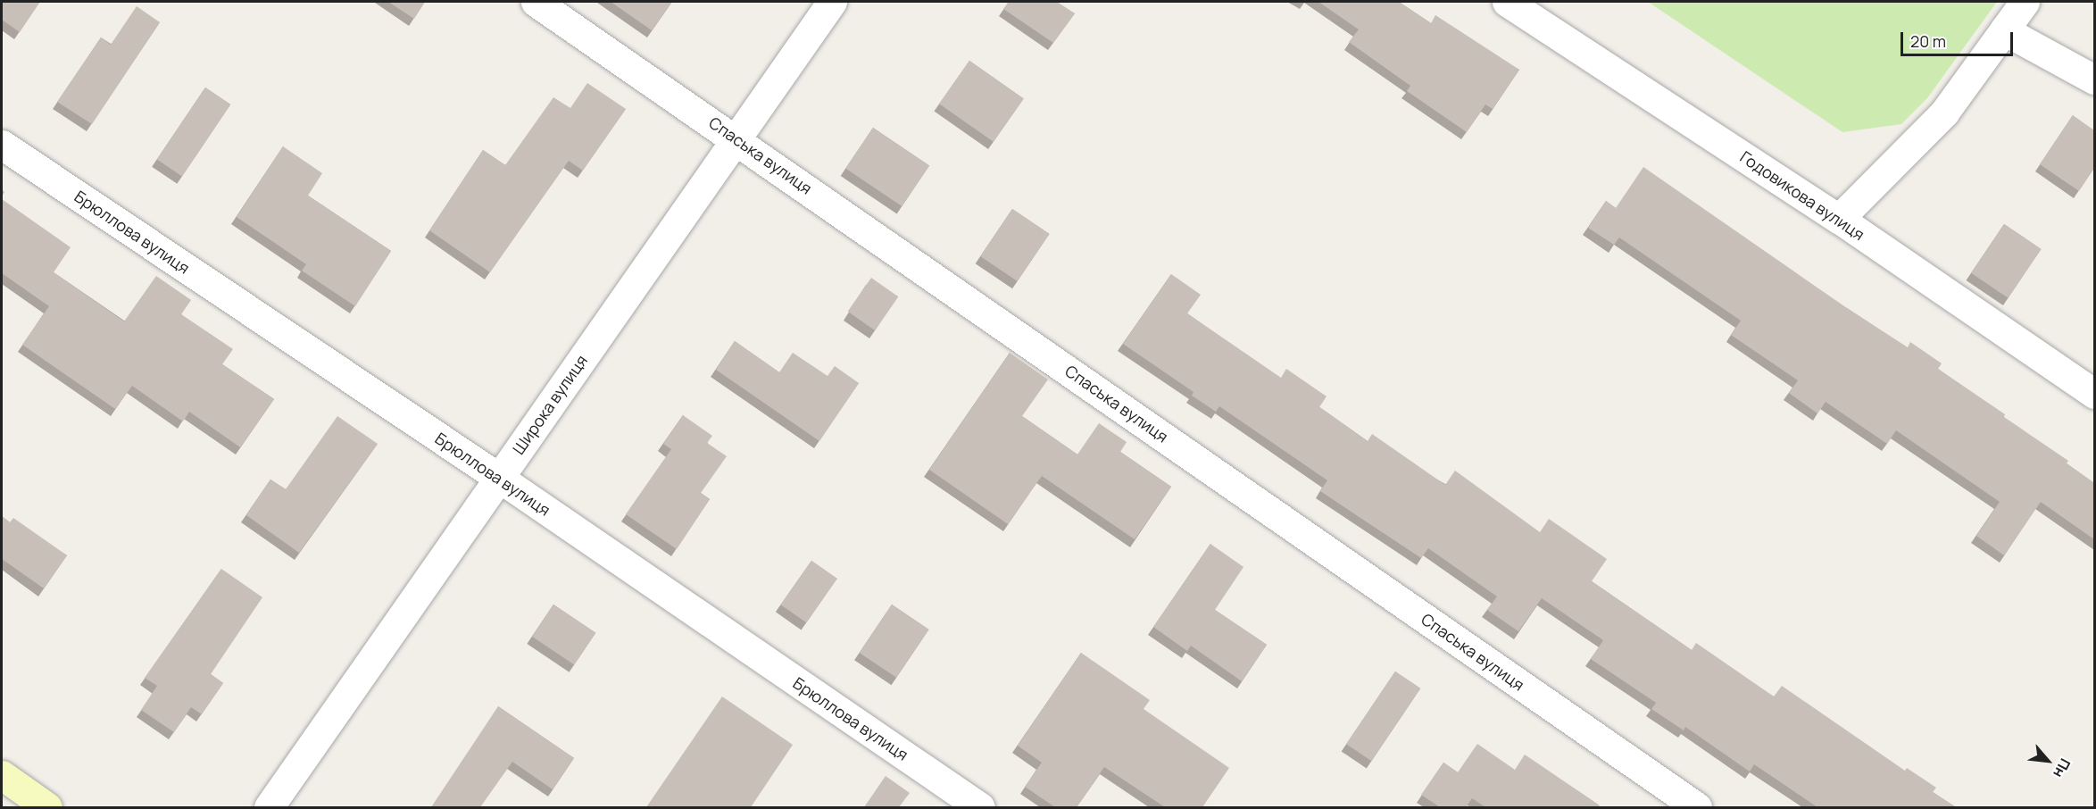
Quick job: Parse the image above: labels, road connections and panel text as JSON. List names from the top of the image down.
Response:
{
  "streets": {
    "street": [
      "Спаська вулиця",
      "Годовикова вулиця",
      "Брюллова вулиця",
      "Широка вулиця"
    ]
  },
  "crossings": [
    ["Спаська вулиця", "Широка вулиця"],
    ["Брюллова вулиця", "Широка вулиця"]
  ],
  "scale_bar": "20 m",
  "north": "bottom right"
}
